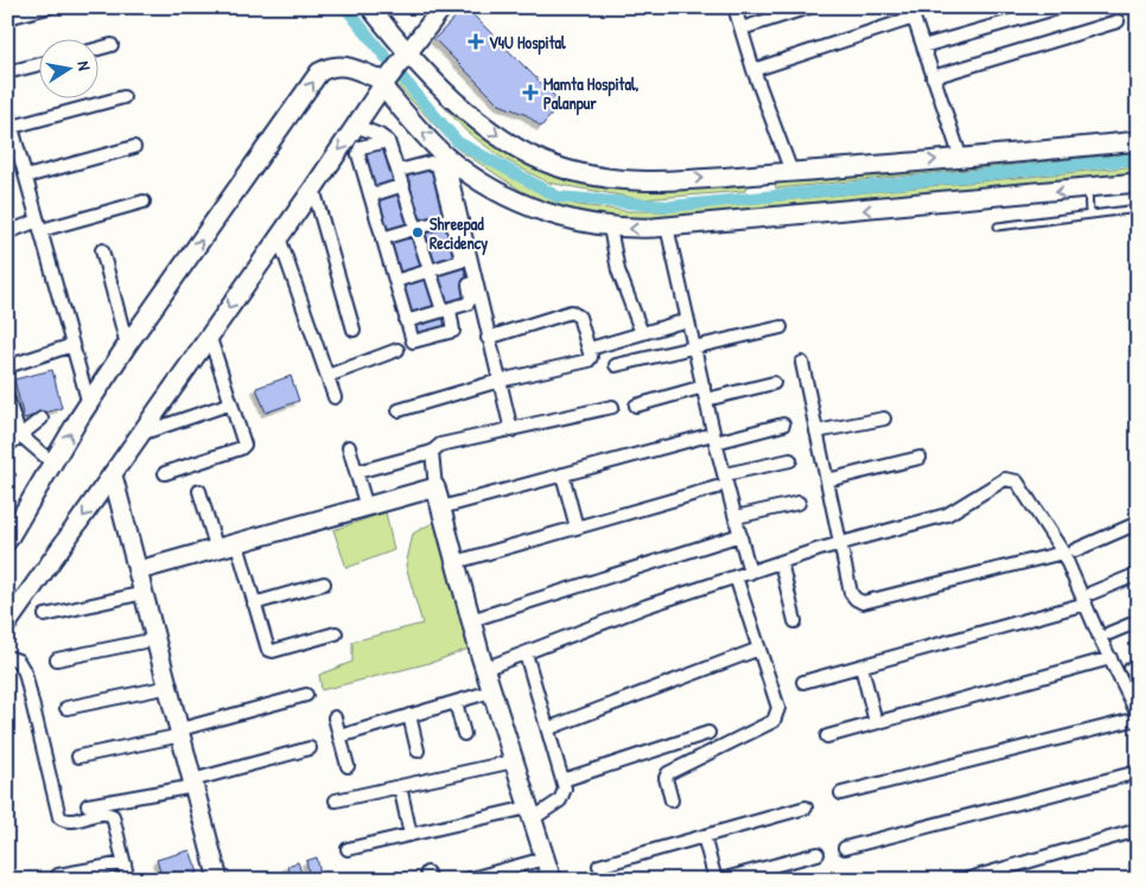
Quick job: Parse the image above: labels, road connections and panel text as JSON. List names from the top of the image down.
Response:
{
  "places": {
    "health": ["V4U Hospital", "Mamta Hospital, Palanpur"],
    "other": ["Shreepad Recidency"]
  },
  "north": "right"
}
